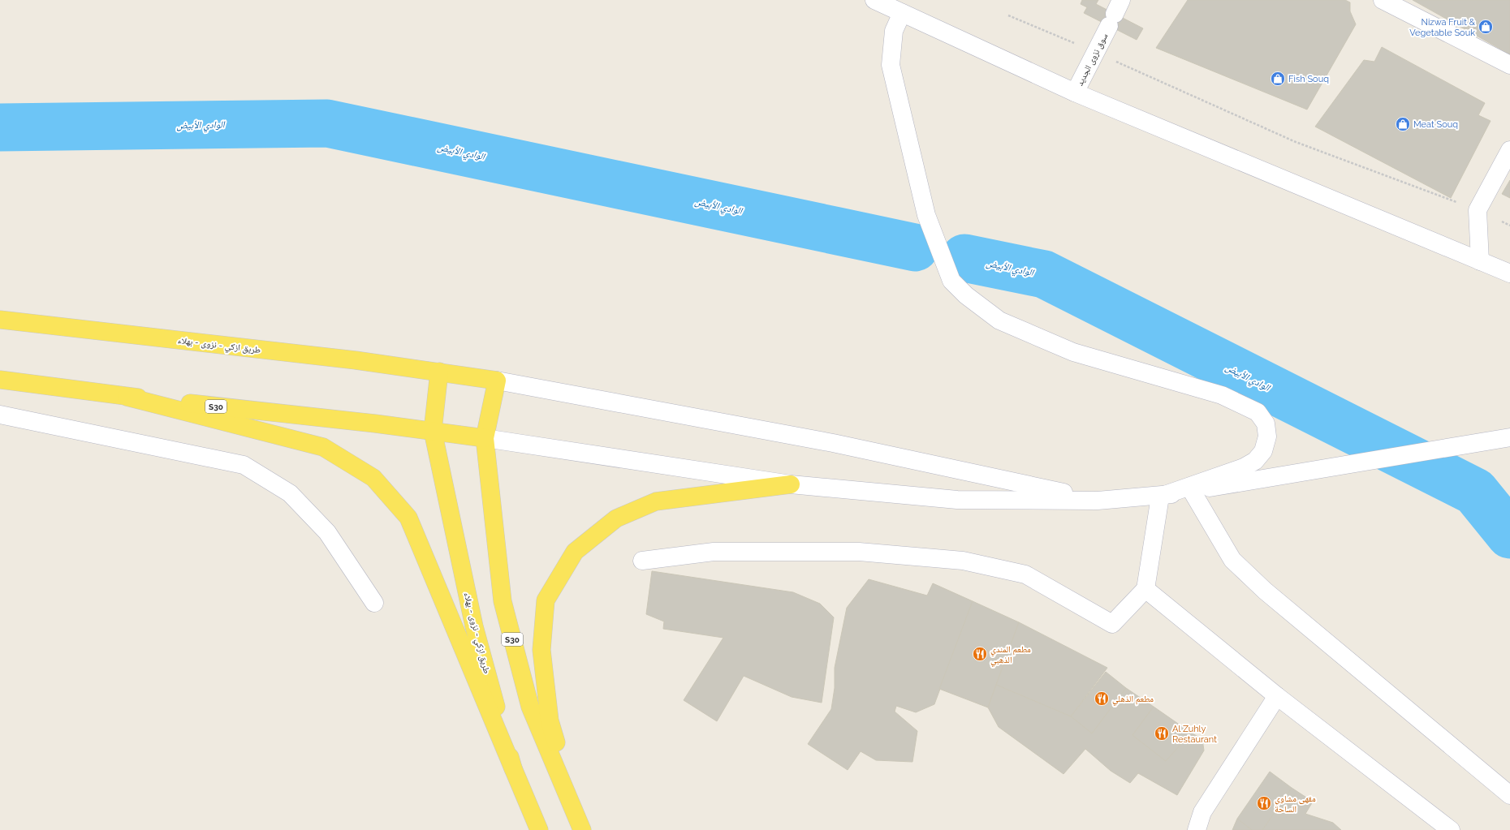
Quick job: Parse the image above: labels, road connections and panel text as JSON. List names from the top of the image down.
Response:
{
  "streets": {
    "main road": ["طريق ازكي - نزوى - بهلاء", "S30"],
    "street": ["سوق نزوى الجديد"]
  },
  "crossings": [
    ["طريق ازكي - نزوى - بهلاء", "S30"]
  ],
  "water": ["الوادي الأبيض"],
  "places": {
    "shop": ["Nizwa Fruit & Vegetable Souk", "Fish Souq", "Meat Souq"],
    "restaurant": [
      "مطعم المندي الذهبي",
      "مطعم الذهلي",
      "Al Zuhly Restaurant",
      "مقهى مشاوي الساحة"
    ]
  }
}
